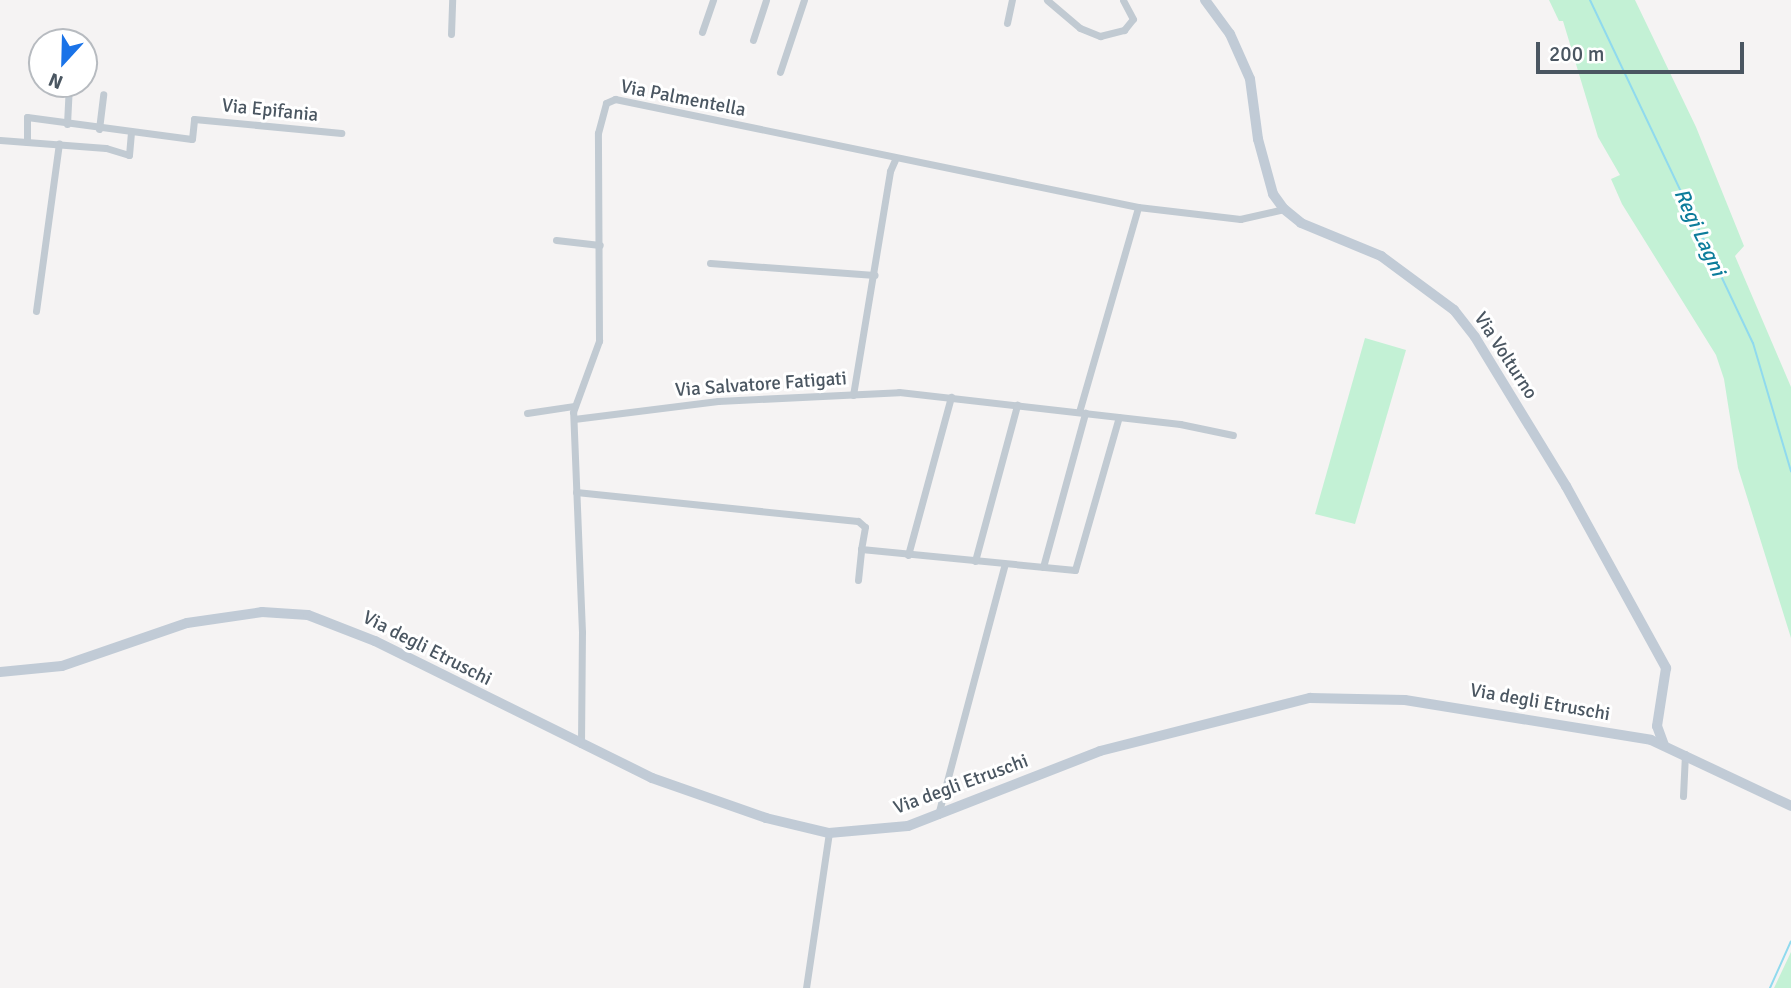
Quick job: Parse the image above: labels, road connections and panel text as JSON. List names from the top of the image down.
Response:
{
  "streets": {
    "main road": ["Via Volturno", "Via degli Etruschi"],
    "street": ["Via Palmentella", "Via Epifania", "Via Salvatore Fatigati"]
  },
  "crossings": [
    ["Via Palmentella", "Via Volturno"],
    ["Via Palmentella", "Via Salvatore Fatigati"],
    ["Via Palmentella", "Via degli Etruschi"],
    ["Via Volturno", "Via degli Etruschi"]
  ],
  "water": ["Regi Lagni"],
  "scale_bar": "200 m",
  "north": "bottom"
}
